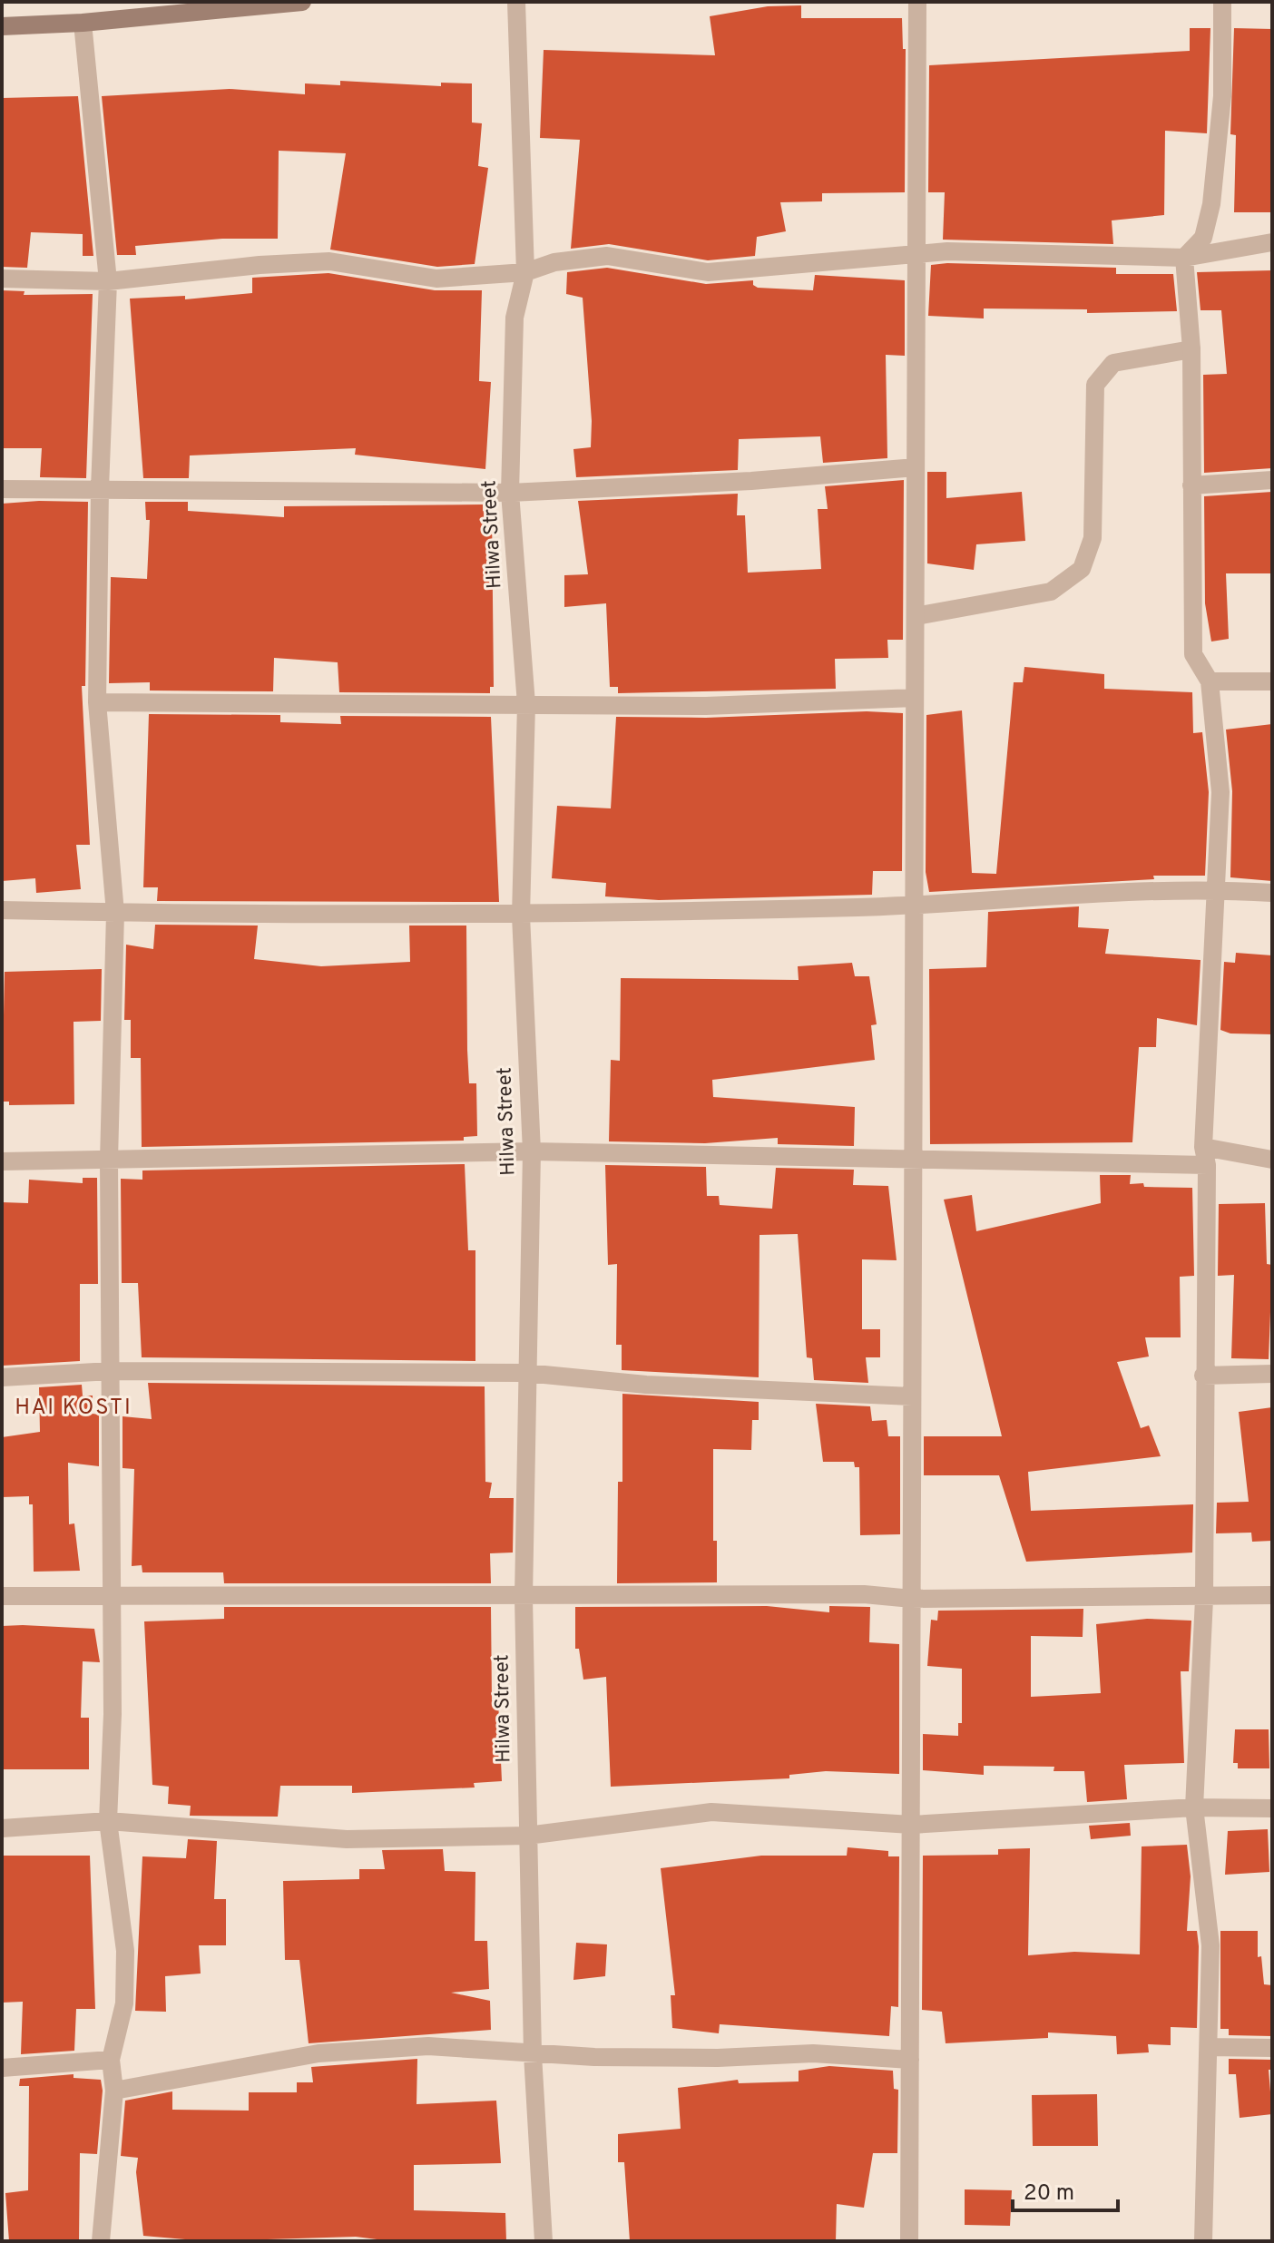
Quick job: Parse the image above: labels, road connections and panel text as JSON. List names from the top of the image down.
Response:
{
  "streets": {
    "street": ["Hilwa Street"]
  },
  "districts": ["HAI KOSTI"],
  "scale_bar": "20 m"
}
